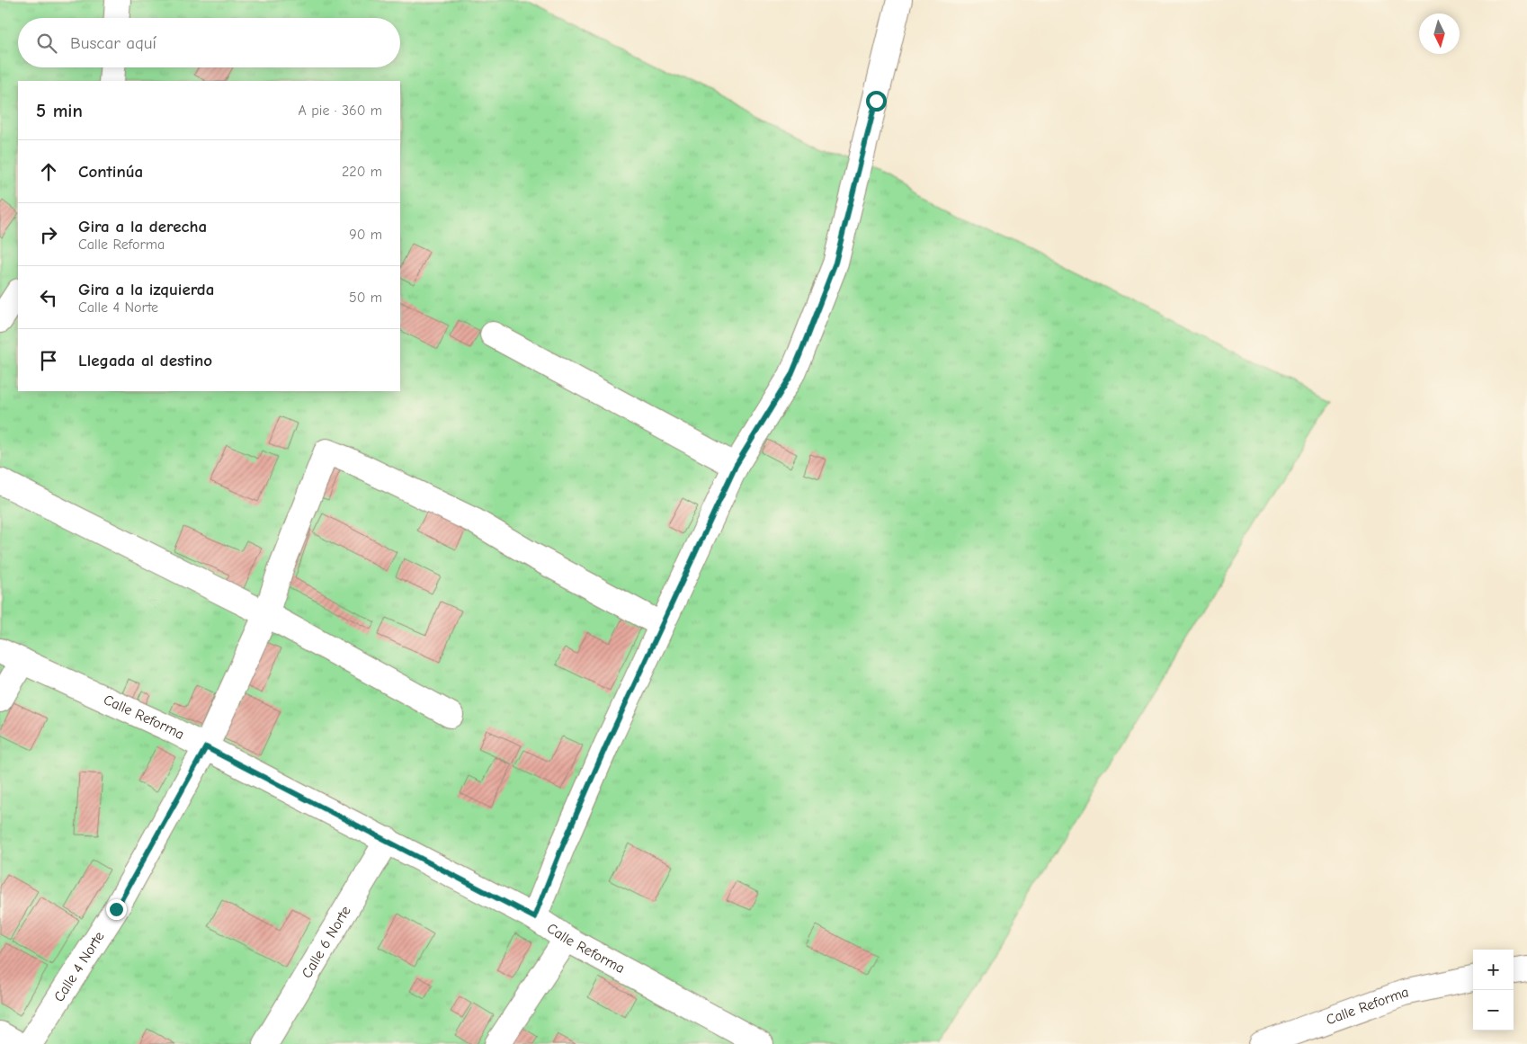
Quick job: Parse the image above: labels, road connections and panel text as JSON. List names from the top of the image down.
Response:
{
  "streets": {
    "street": ["Calle Reforma", "Calle 6 Norte", "Calle 4 Norte"]
  },
  "crossings": [
    ["Calle Reforma", "Calle 6 Norte"],
    ["Calle Reforma", "Calle 4 Norte"]
  ],
  "north": "bottom",
  "page": {
    "search": "Buscar aquí",
    "heading": ["5 min", "A pie · 360 m"],
    "list": [
      ["Continúa", "220 m"],
      ["Gira a la derecha", "Calle Reforma", "90 m"],
      ["Gira a la izquierda", "Calle 4 Norte", "50 m"],
      "Llegada al destino"
    ],
    "map_buttons": ["+", "−"]
  }
}
